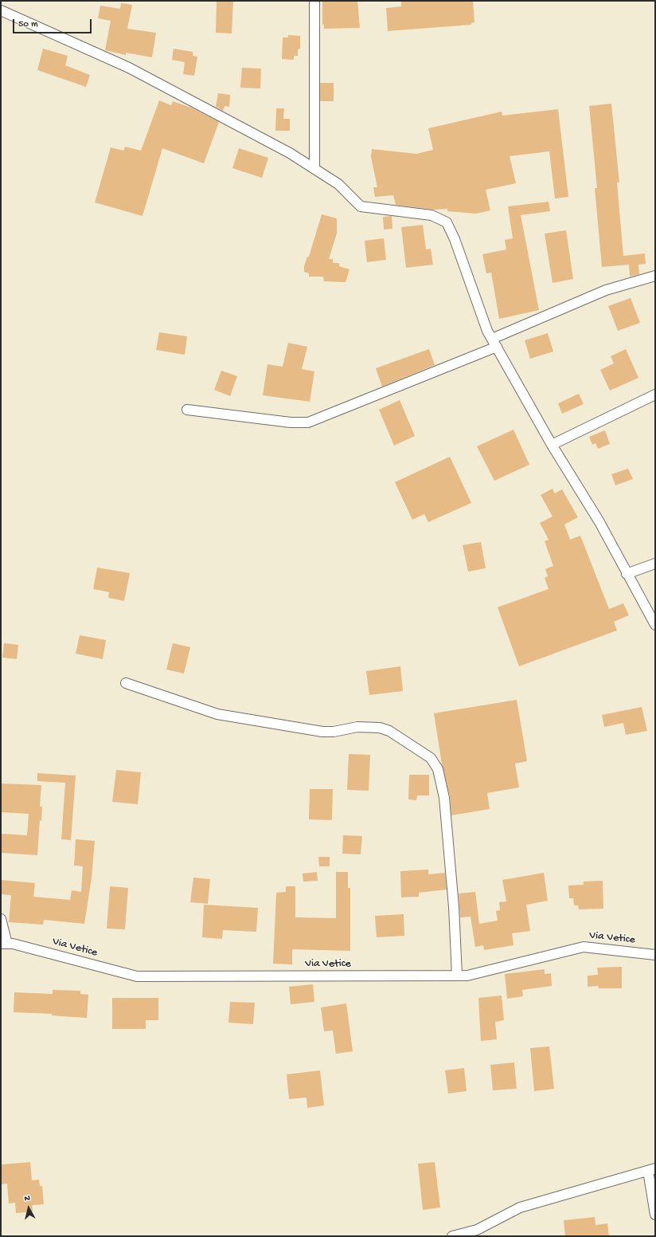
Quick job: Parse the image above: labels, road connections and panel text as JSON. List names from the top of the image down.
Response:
{
  "streets": {
    "street": ["Via Vetice"]
  },
  "scale_bar": "50 m",
  "north": "top"
}
